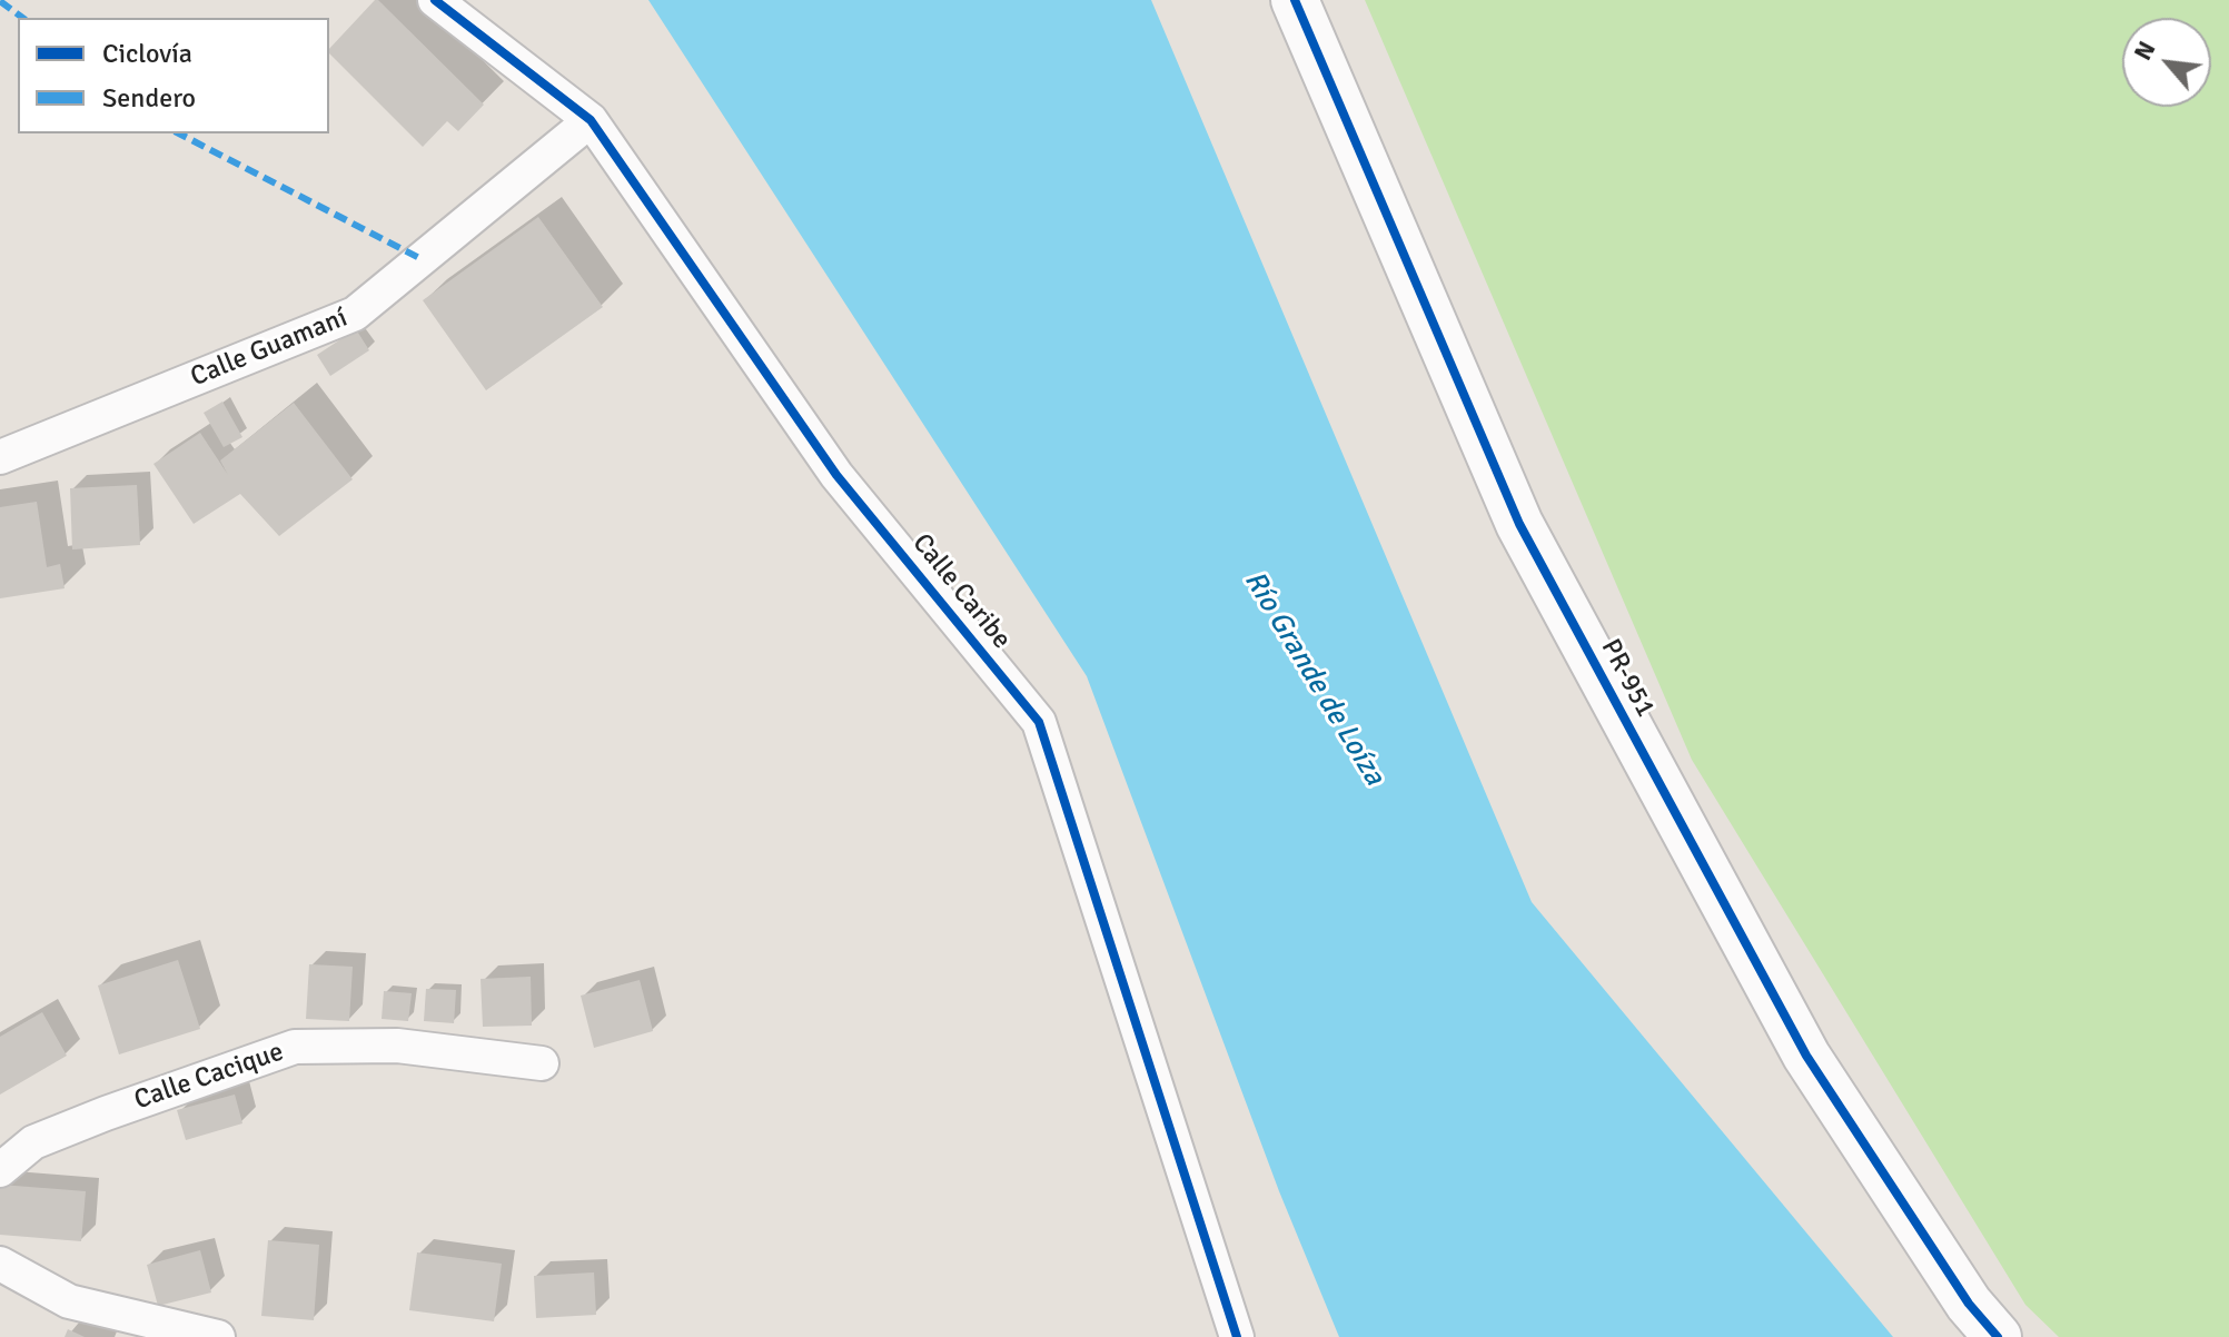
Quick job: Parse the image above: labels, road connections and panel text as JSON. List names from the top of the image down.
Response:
{
  "streets": {
    "street": [
      "Calle Guamaní",
      "Calle Caribe",
      "PR-951",
      "Calle Cacique"
    ]
  },
  "crossings": [
    ["Calle Guamaní", "Calle Caribe"]
  ],
  "water": ["Río Grande de Loíza"],
  "legend": ["Ciclovía", "Sendero"],
  "north": "top left"
}
